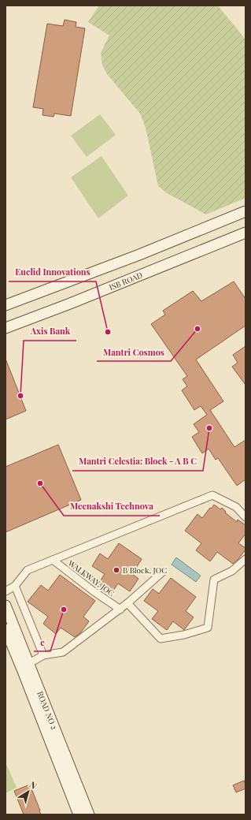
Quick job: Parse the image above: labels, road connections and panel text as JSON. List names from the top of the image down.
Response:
{
  "streets": {
    "main road": ["ISB ROAD", "ROAD NO 2"],
    "street": ["WALKWAY, JOC"]
  },
  "places": [
    "Mantri Cosmos",
    "Euclid Innovations",
    "Axis Bank",
    "Mantri Celestia: Block - A B C",
    "Meenakshi Technova",
    "B Block, JOC",
    "c"
  ],
  "north": "top right"
}
